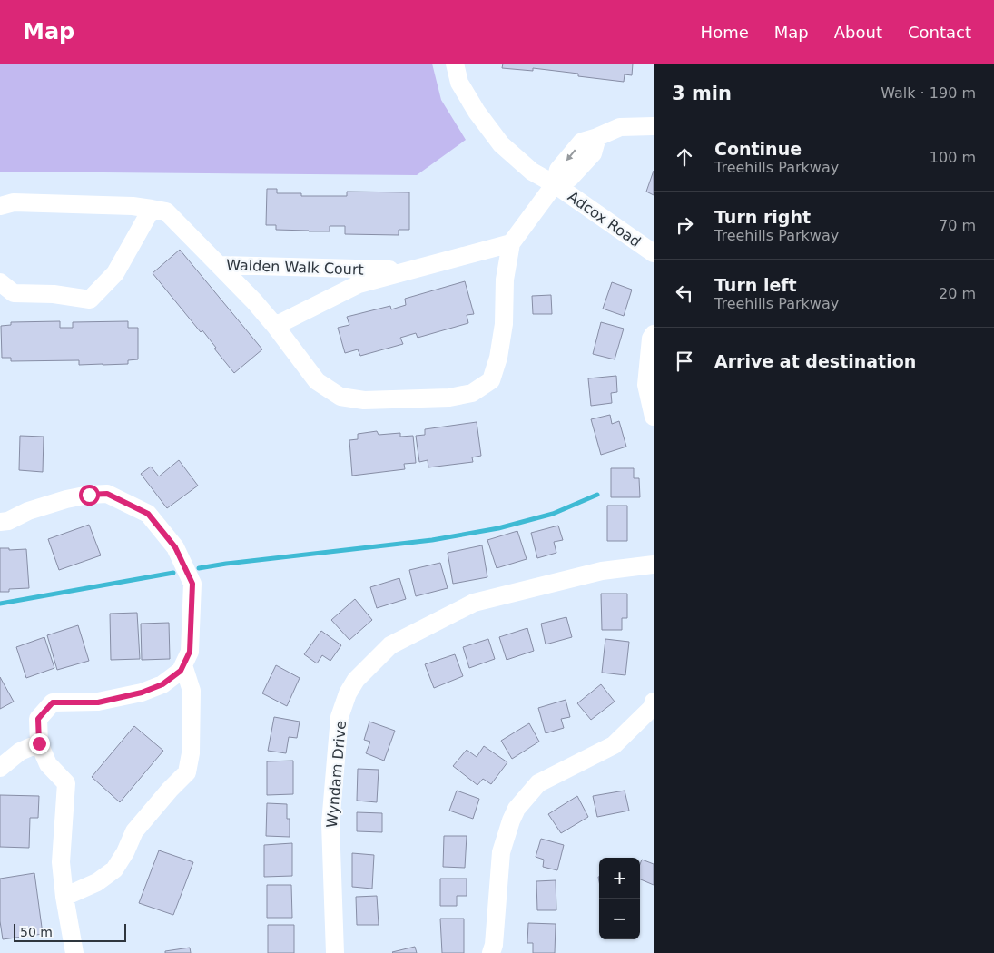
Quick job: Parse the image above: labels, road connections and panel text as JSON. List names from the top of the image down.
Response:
{
  "streets": {
    "street": ["Adcox Road", "Walden Walk Court", "Wyndam Drive"]
  },
  "scale_bar": "50 m",
  "page": {
    "header": "Map",
    "nav": [
      "Home",
      "Map",
      "About",
      "Contact"
    ],
    "heading": ["3 min", "Walk · 190 m"],
    "list": [
      ["Continue", "Treehills Parkway", "100 m"],
      ["Turn right", "Treehills Parkway", "70 m"],
      ["Turn left", "Treehills Parkway", "20 m"],
      "Arrive at destination"
    ],
    "map_buttons": ["+", "−"],
    "scale": "50 m"
  }
}
